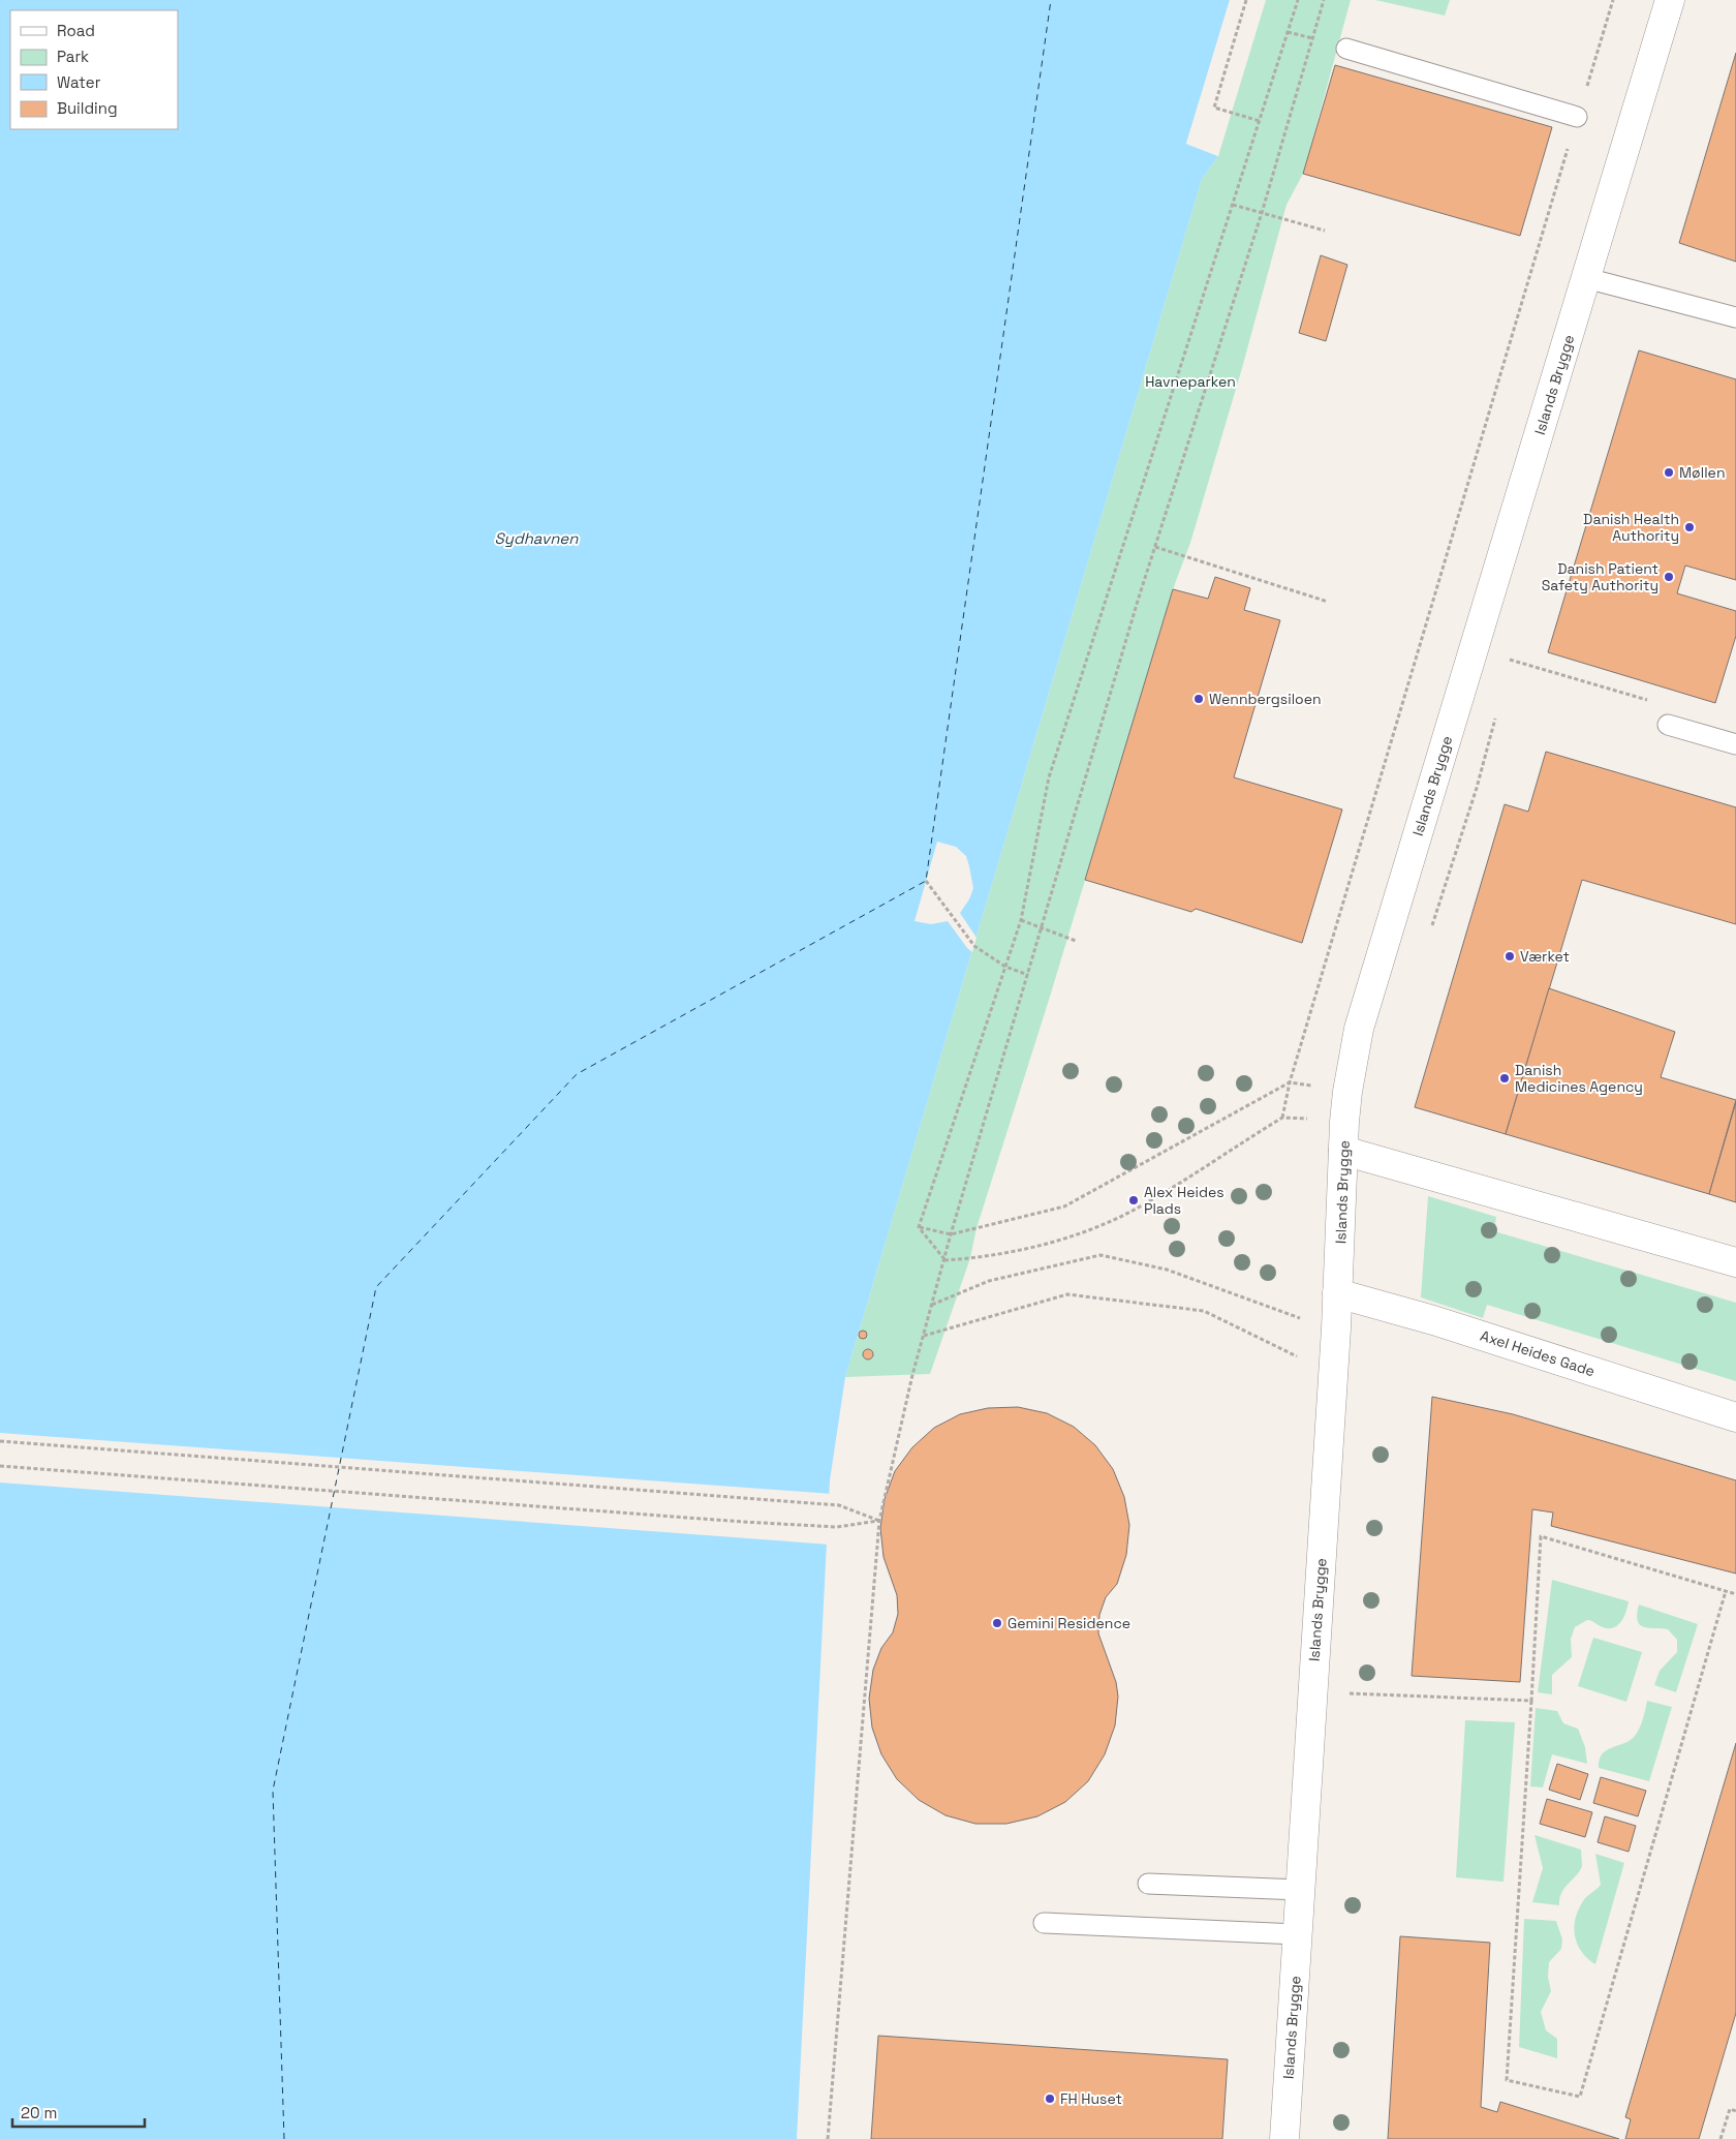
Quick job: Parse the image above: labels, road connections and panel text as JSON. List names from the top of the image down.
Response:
{
  "streets": {
    "street": ["Islands Brygge", "Axel Heides Gade"]
  },
  "crossings": [
    ["Islands Brygge", "Axel Heides Gade"]
  ],
  "water": ["Sydhavnen"],
  "parks": ["Havneparken"],
  "places": [
    "Møllen",
    "Danish Health Authority",
    "Danish Patient Safety Authority",
    "Wennbergsiloen",
    "Værket",
    "Danish Medicines Agency",
    "Alex Heides Plads",
    "Gemini Residence",
    "FH Huset"
  ],
  "legend": [
    "Road",
    "Park",
    "Water",
    "Building"
  ],
  "scale_bar": "20 m"
}
